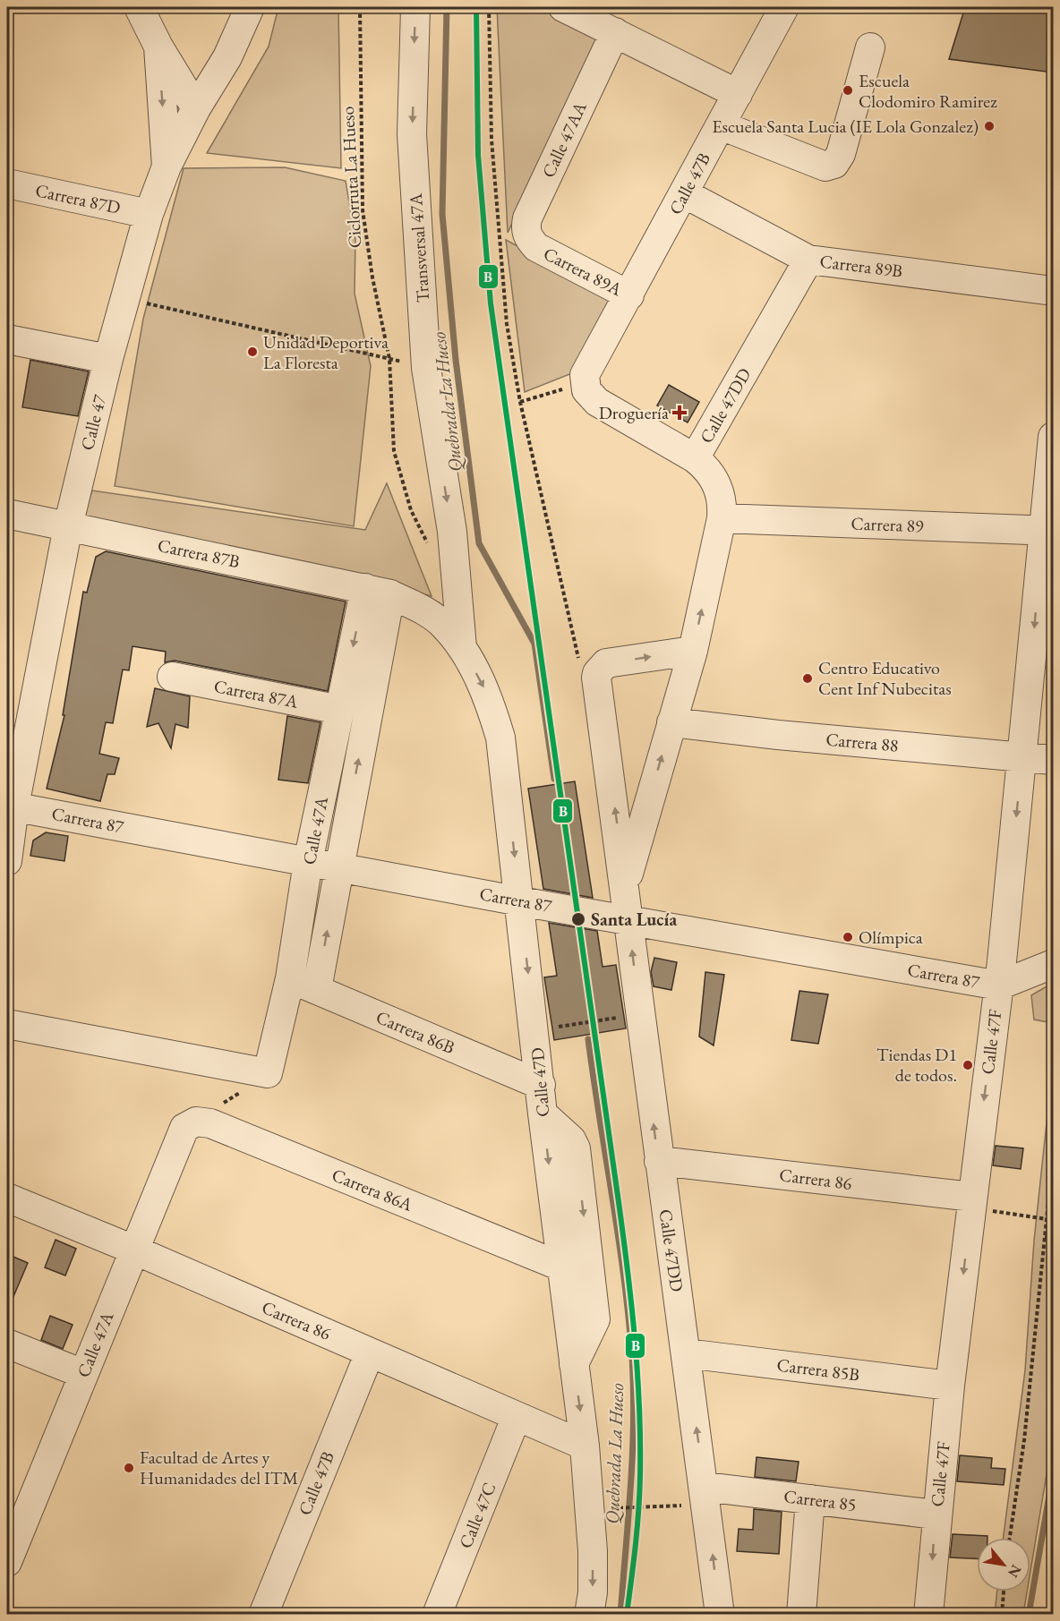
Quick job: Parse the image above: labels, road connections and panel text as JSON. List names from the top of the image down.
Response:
{
  "streets": {
    "street": [
      "Calle 47AA",
      "Calle 47B",
      "Carrera 87D",
      "Transversal 47A",
      "Carrera 89B",
      "Carrera 89A",
      "Calle 47DD",
      "Calle 47",
      "Carrera 89",
      "Carrera 87B",
      "Carrera 87A",
      "Carrera 88",
      "Carrera 87",
      "Calle 47A",
      "Carrera 86B",
      "Calle 47F",
      "Calle 47D",
      "Carrera 86",
      "Carrera 86A",
      "Carrera 85B",
      "Carrera 85",
      "Calle 47C"
    ],
    "path": ["Ciclorruta La Hueso"]
  },
  "crossings": [
    ["Calle 47AA", "Carrera 89A"],
    ["Calle 47B", "Carrera 89B"],
    ["Calle 47B", "Carrera 89A"],
    ["Calle 47B", "Carrera 86"],
    ["Carrera 87D", "Calle 47"],
    ["Transversal 47A", "Calle 47D"],
    ["Carrera 89B", "Calle 47DD"],
    ["Calle 47DD", "Carrera 89"],
    ["Calle 47DD", "Carrera 88"],
    ["Calle 47DD", "Carrera 87"],
    ["Calle 47DD", "Carrera 86"],
    ["Calle 47DD", "Carrera 85B"],
    ["Calle 47DD", "Carrera 85"],
    ["Calle 47", "Carrera 87B"],
    ["Calle 47", "Carrera 87"],
    ["Carrera 89", "Calle 47F"],
    ["Carrera 87B", "Calle 47A"],
    ["Carrera 87B", "Calle 47D"],
    ["Carrera 87A", "Calle 47A"],
    ["Carrera 88", "Calle 47F"],
    ["Carrera 87", "Calle 47A"],
    ["Carrera 87", "Calle 47F"],
    ["Carrera 87", "Calle 47D"],
    ["Calle 47A", "Carrera 86B"],
    ["Calle 47A", "Calle 47D"],
    ["Calle 47A", "Carrera 86"],
    ["Calle 47A", "Carrera 86A"],
    ["Carrera 86B", "Calle 47D"],
    ["Calle 47F", "Carrera 86"],
    ["Calle 47F", "Carrera 85B"],
    ["Calle 47F", "Carrera 85"],
    ["Calle 47D", "Carrera 86"],
    ["Calle 47D", "Carrera 86A"],
    ["Carrera 86", "Calle 47C"]
  ],
  "one_way": ["Transversal 47A", "Calle 47DD", "Calle 47F"],
  "water": ["Quebrada La Hueso"],
  "places": {
    "other": [
      "Escuela Clodomiro Ramirez",
      "Escuela Santa Lucia (IE Lola Gonzalez)",
      "Unidad Deportiva La Floresta",
      "Centro Educativo Cent Inf Nubecitas",
      "Santa Lucía",
      "Olímpica",
      "Tiendas D1 de todos.",
      "Facultad de Artes y Humanidades del ITM"
    ],
    "health": ["Droguería"]
  },
  "lines": ["transit line B"],
  "north": "bottom right"
}
